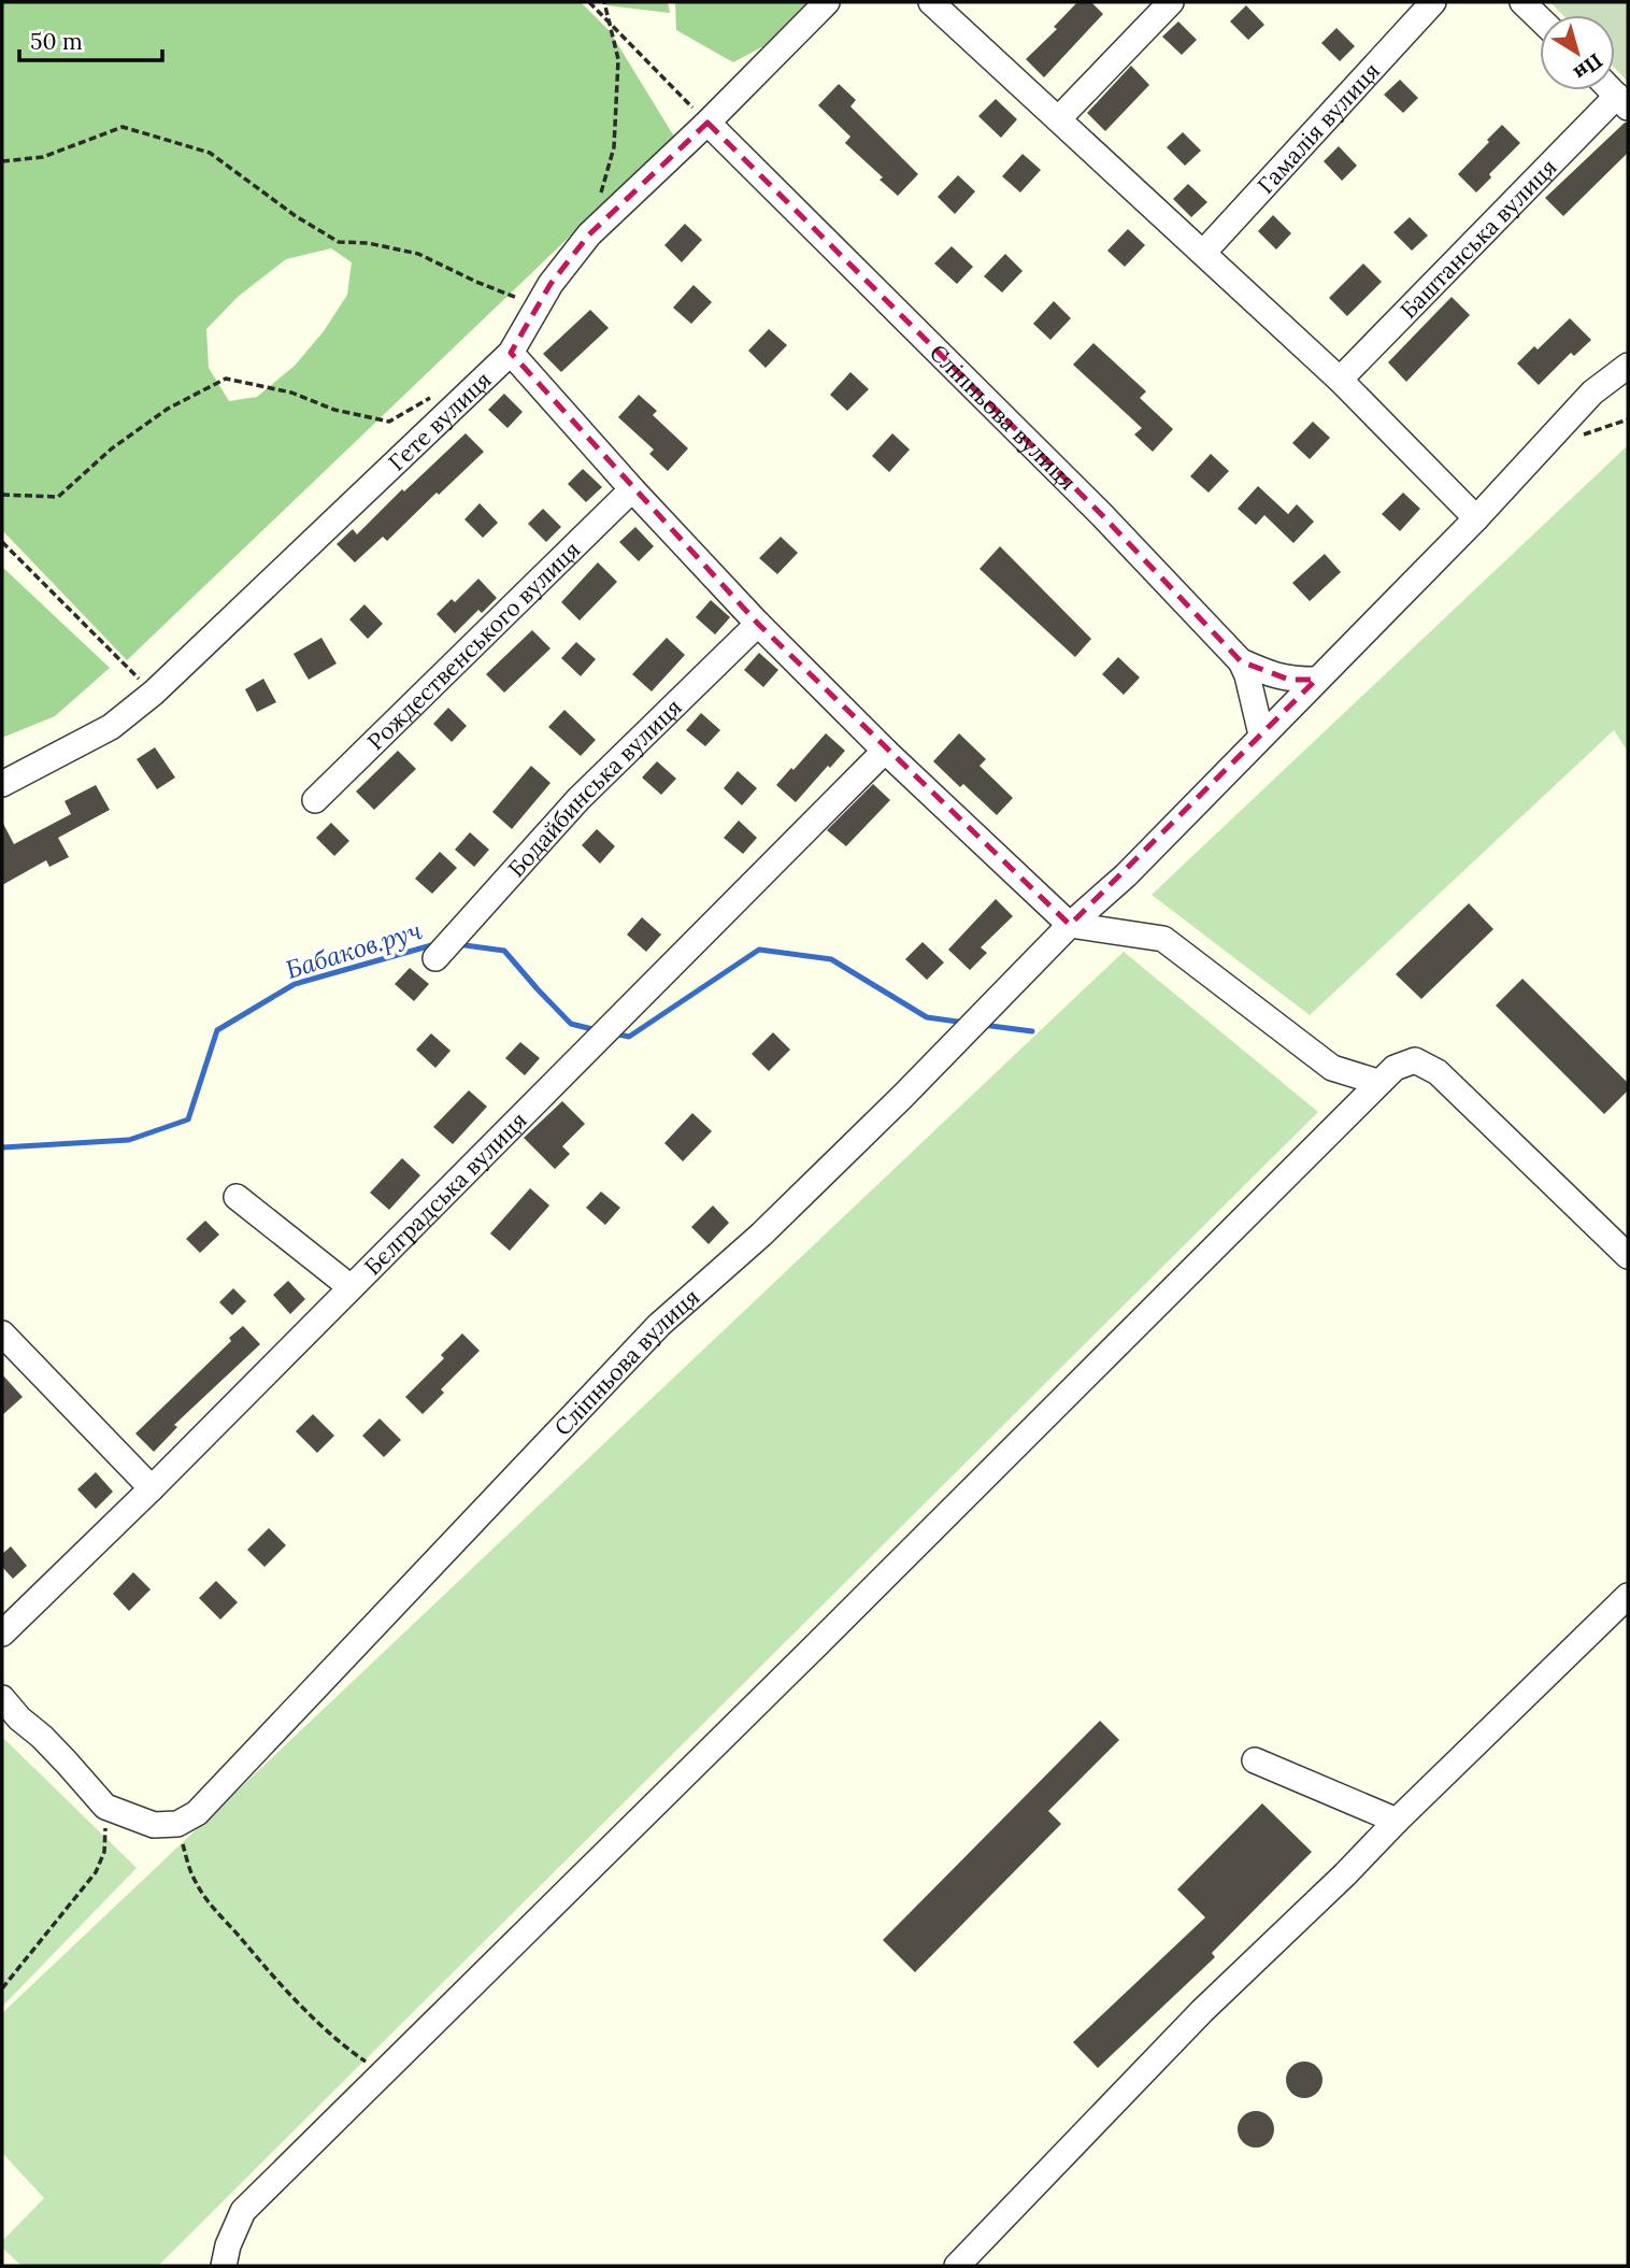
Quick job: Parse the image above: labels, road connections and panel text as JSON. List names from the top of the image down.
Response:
{
  "streets": {
    "street": [
      "Гамалія вулиця",
      "Баштанська вулиця",
      "Сліпньова вулиця",
      "Гете вулиця",
      "Рождественського вулиця",
      "Бодайбинська вулиця",
      "Бєлградська вулиця"
    ]
  },
  "crossings": [
    ["Сліпньова вулиця", "Гете вулиця"]
  ],
  "water": ["Бабаков.руч"],
  "scale_bar": "50 m",
  "north": "bottom right"
}
